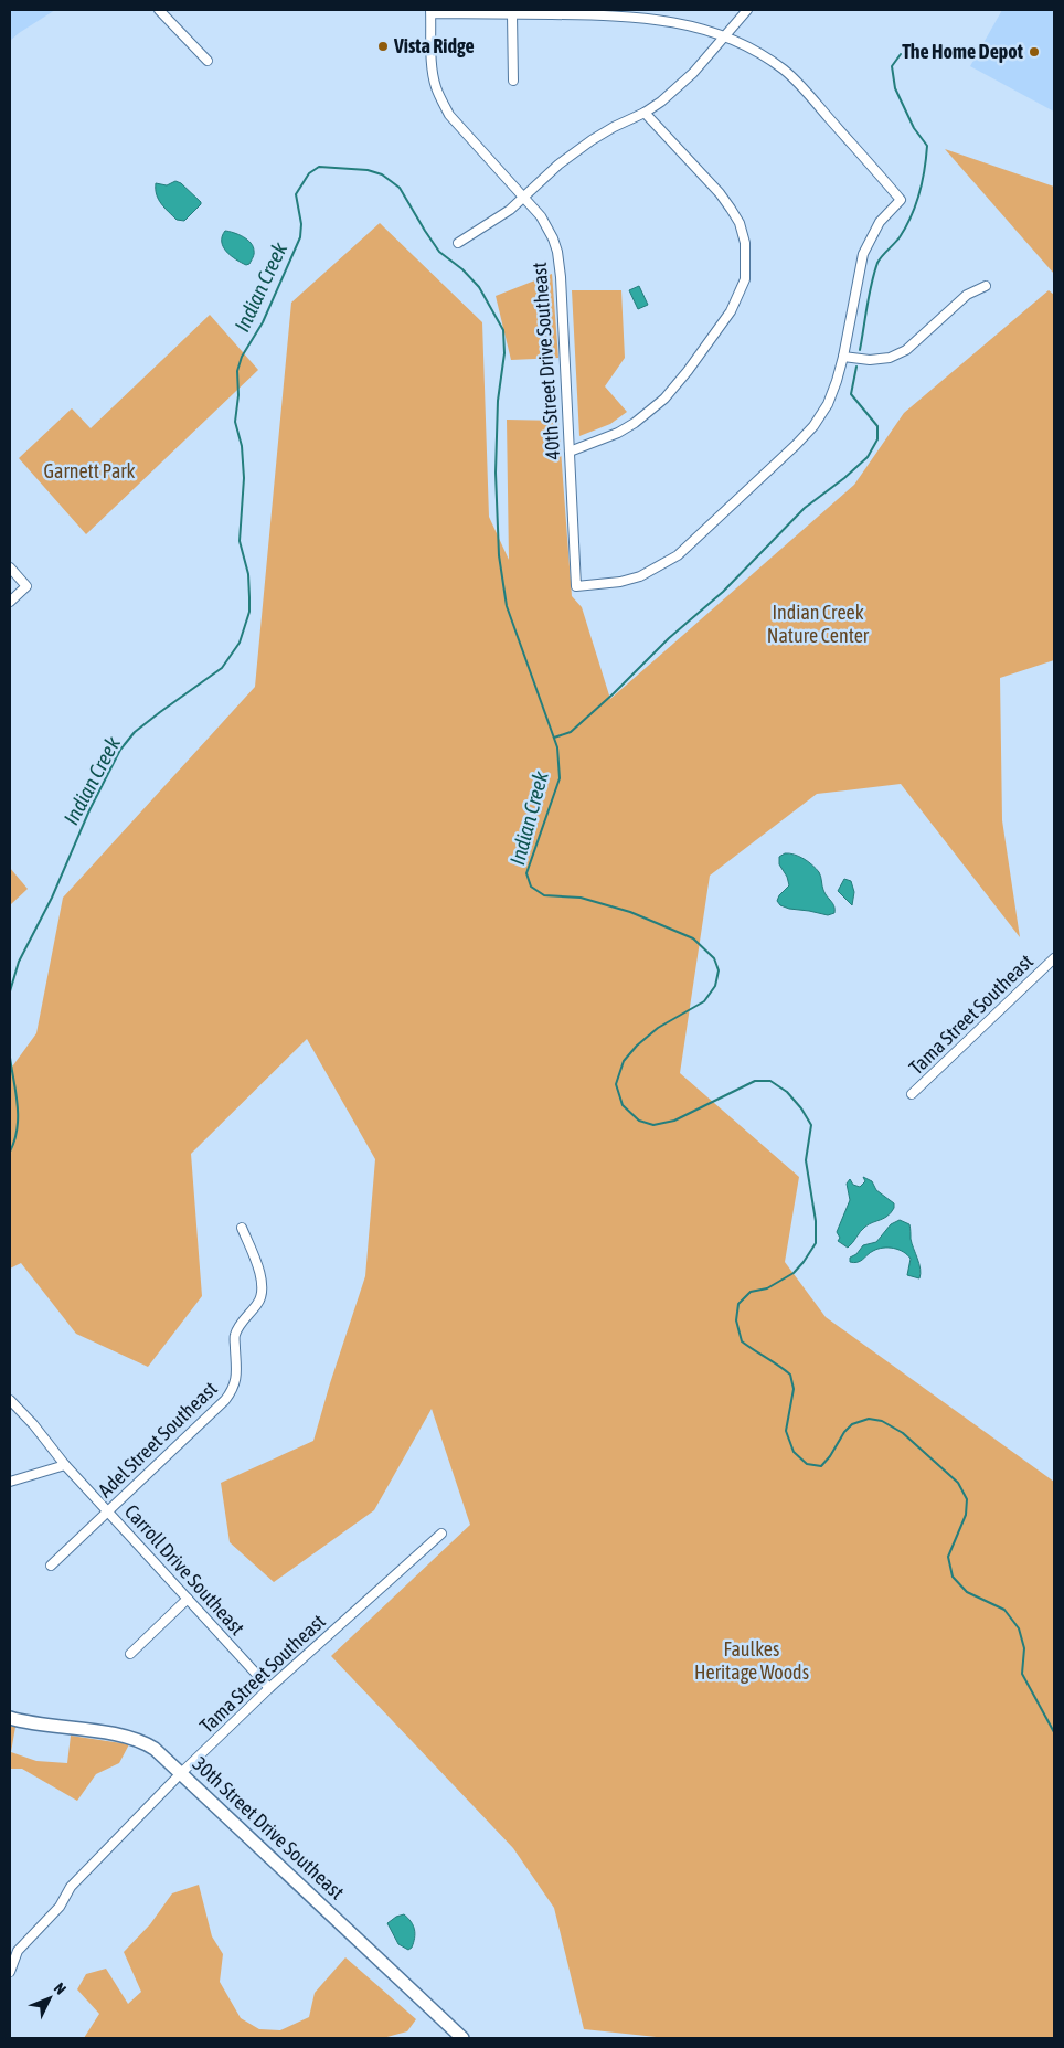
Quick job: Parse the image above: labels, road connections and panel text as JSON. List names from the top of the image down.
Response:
{
  "streets": {
    "main road": ["30th Street Drive Southeast"],
    "street": [
      "40th Street Drive Southeast",
      "Tama Street Southeast",
      "Adel Street Southeast",
      "Carroll Drive Southeast"
    ]
  },
  "crossings": [
    ["Tama Street Southeast", "Carroll Drive Southeast"],
    ["Tama Street Southeast", "30th Street Drive Southeast"],
    ["Adel Street Southeast", "Carroll Drive Southeast"]
  ],
  "water": ["Indian Creek"],
  "parks": ["Garnett Park", "Indian Creek Nature Center", "Faulkes Heritage Woods"],
  "places": ["Vista Ridge", "The Home Depot"],
  "north": "top right"
}
